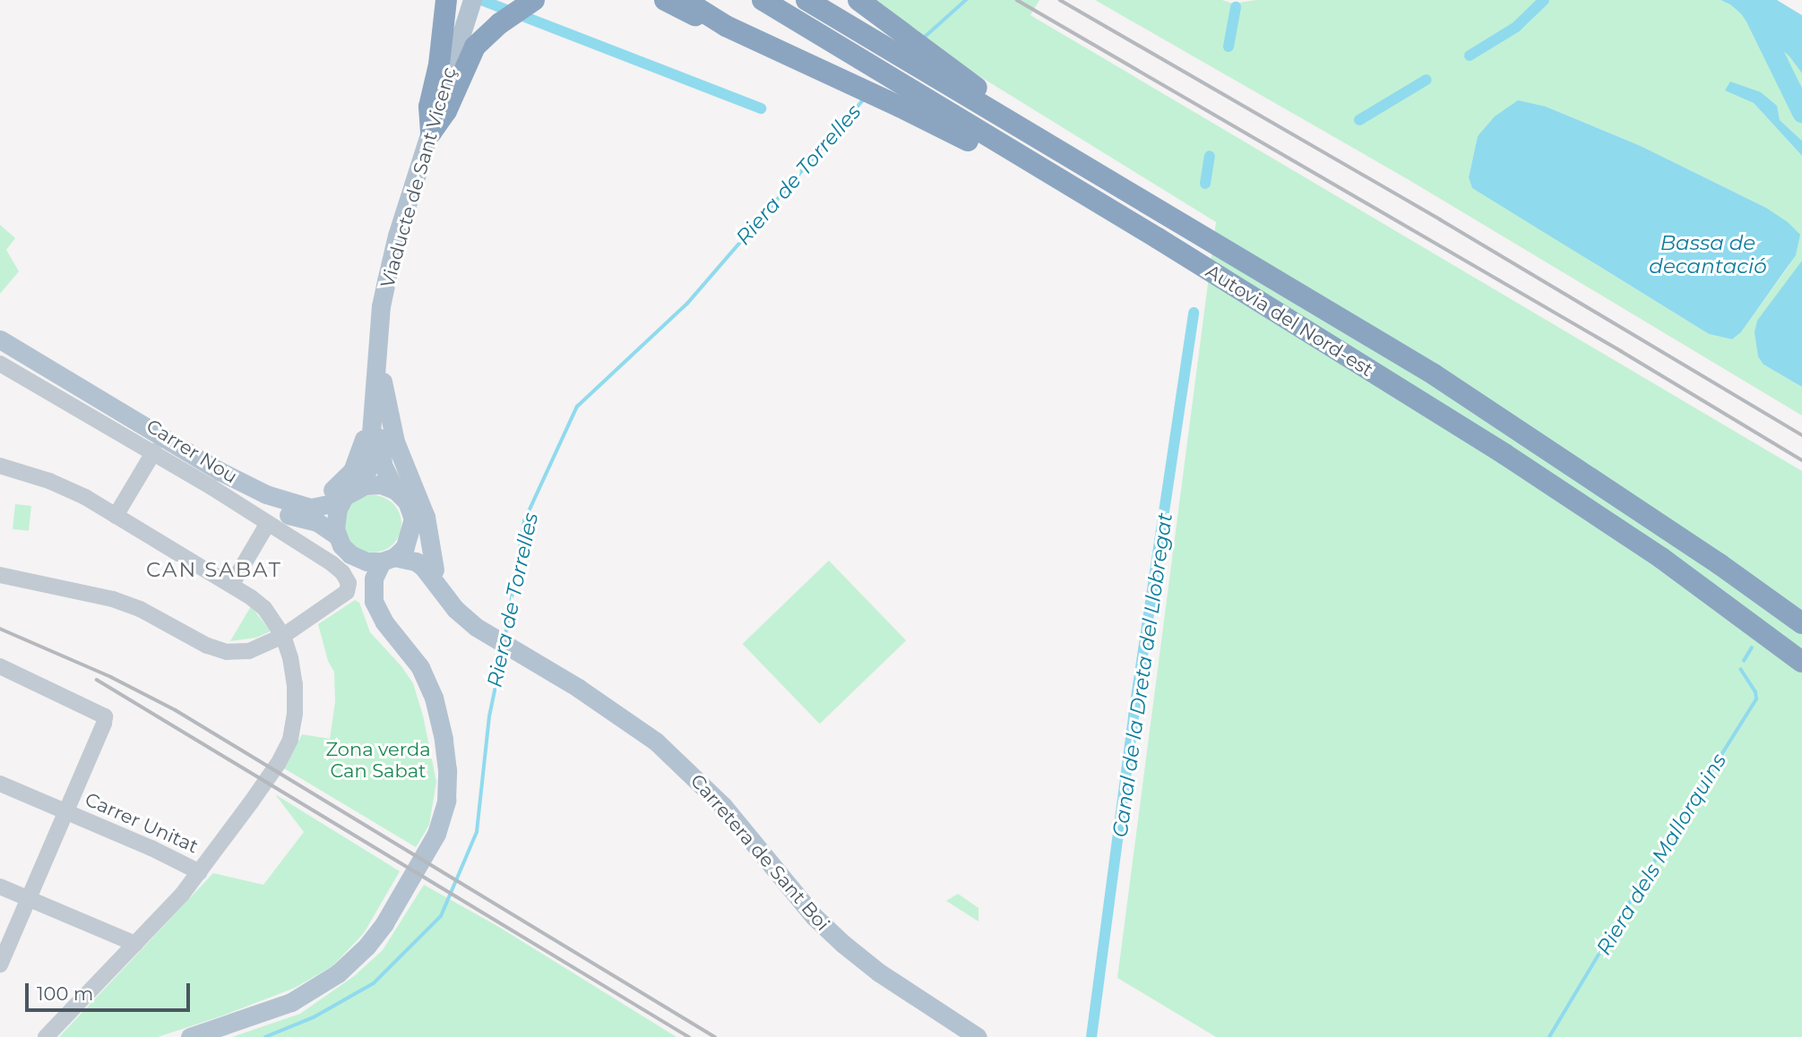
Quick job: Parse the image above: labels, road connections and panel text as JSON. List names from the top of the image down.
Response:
{
  "streets": {
    "highway": ["Autovia del Nord-est"],
    "main road": ["Viaducte de Sant Vicenç", "Carretera de Sant Boi"],
    "street": ["Carrer Nou", "Carrer Unitat"]
  },
  "districts": ["CAN SABAT"],
  "water": [
    "Riera de Torrelles",
    "Bassa de decantació",
    "Canal de la Dreta del Llobregat",
    "Riera dels Mallorquins"
  ],
  "parks": ["Zona verda Can Sabat"],
  "scale_bar": "100 m"
}
